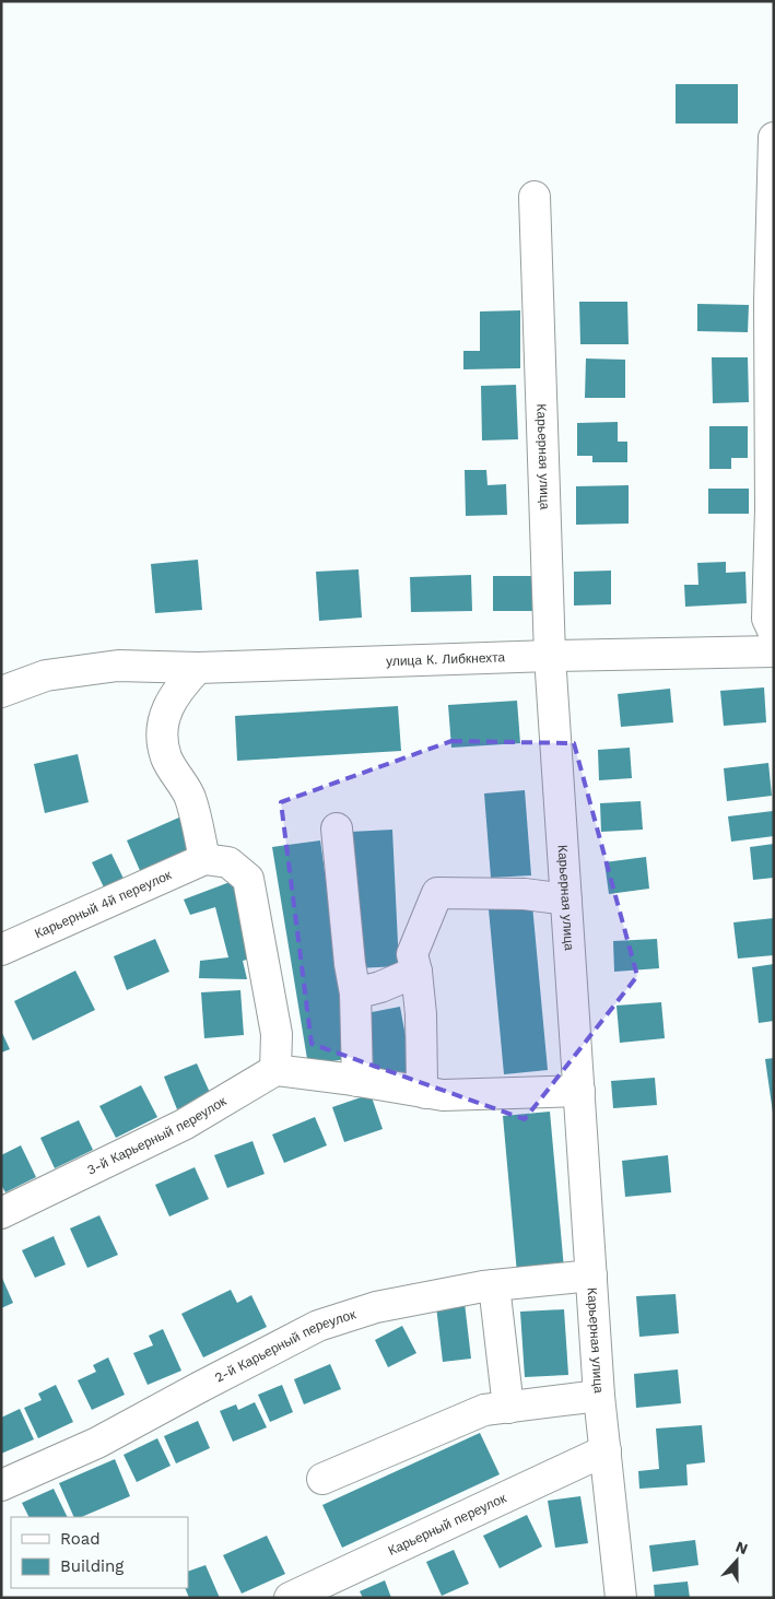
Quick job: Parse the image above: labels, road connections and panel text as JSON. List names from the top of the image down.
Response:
{
  "streets": {
    "street": [
      "Карьерная улица",
      "улица К. Либкнехта",
      "Карьерный 4й переулок",
      "3-й Карьерный переулок",
      "2-й Карьерный переулок",
      "Карьерный переулок"
    ]
  },
  "crossings": [
    ["Карьерная улица", "улица К. Либкнехта"],
    ["Карьерная улица", "2-й Карьерный переулок"],
    ["Карьерная улица", "Карьерный переулок"]
  ],
  "legend": ["Road", "Building"],
  "north": "top"
}
